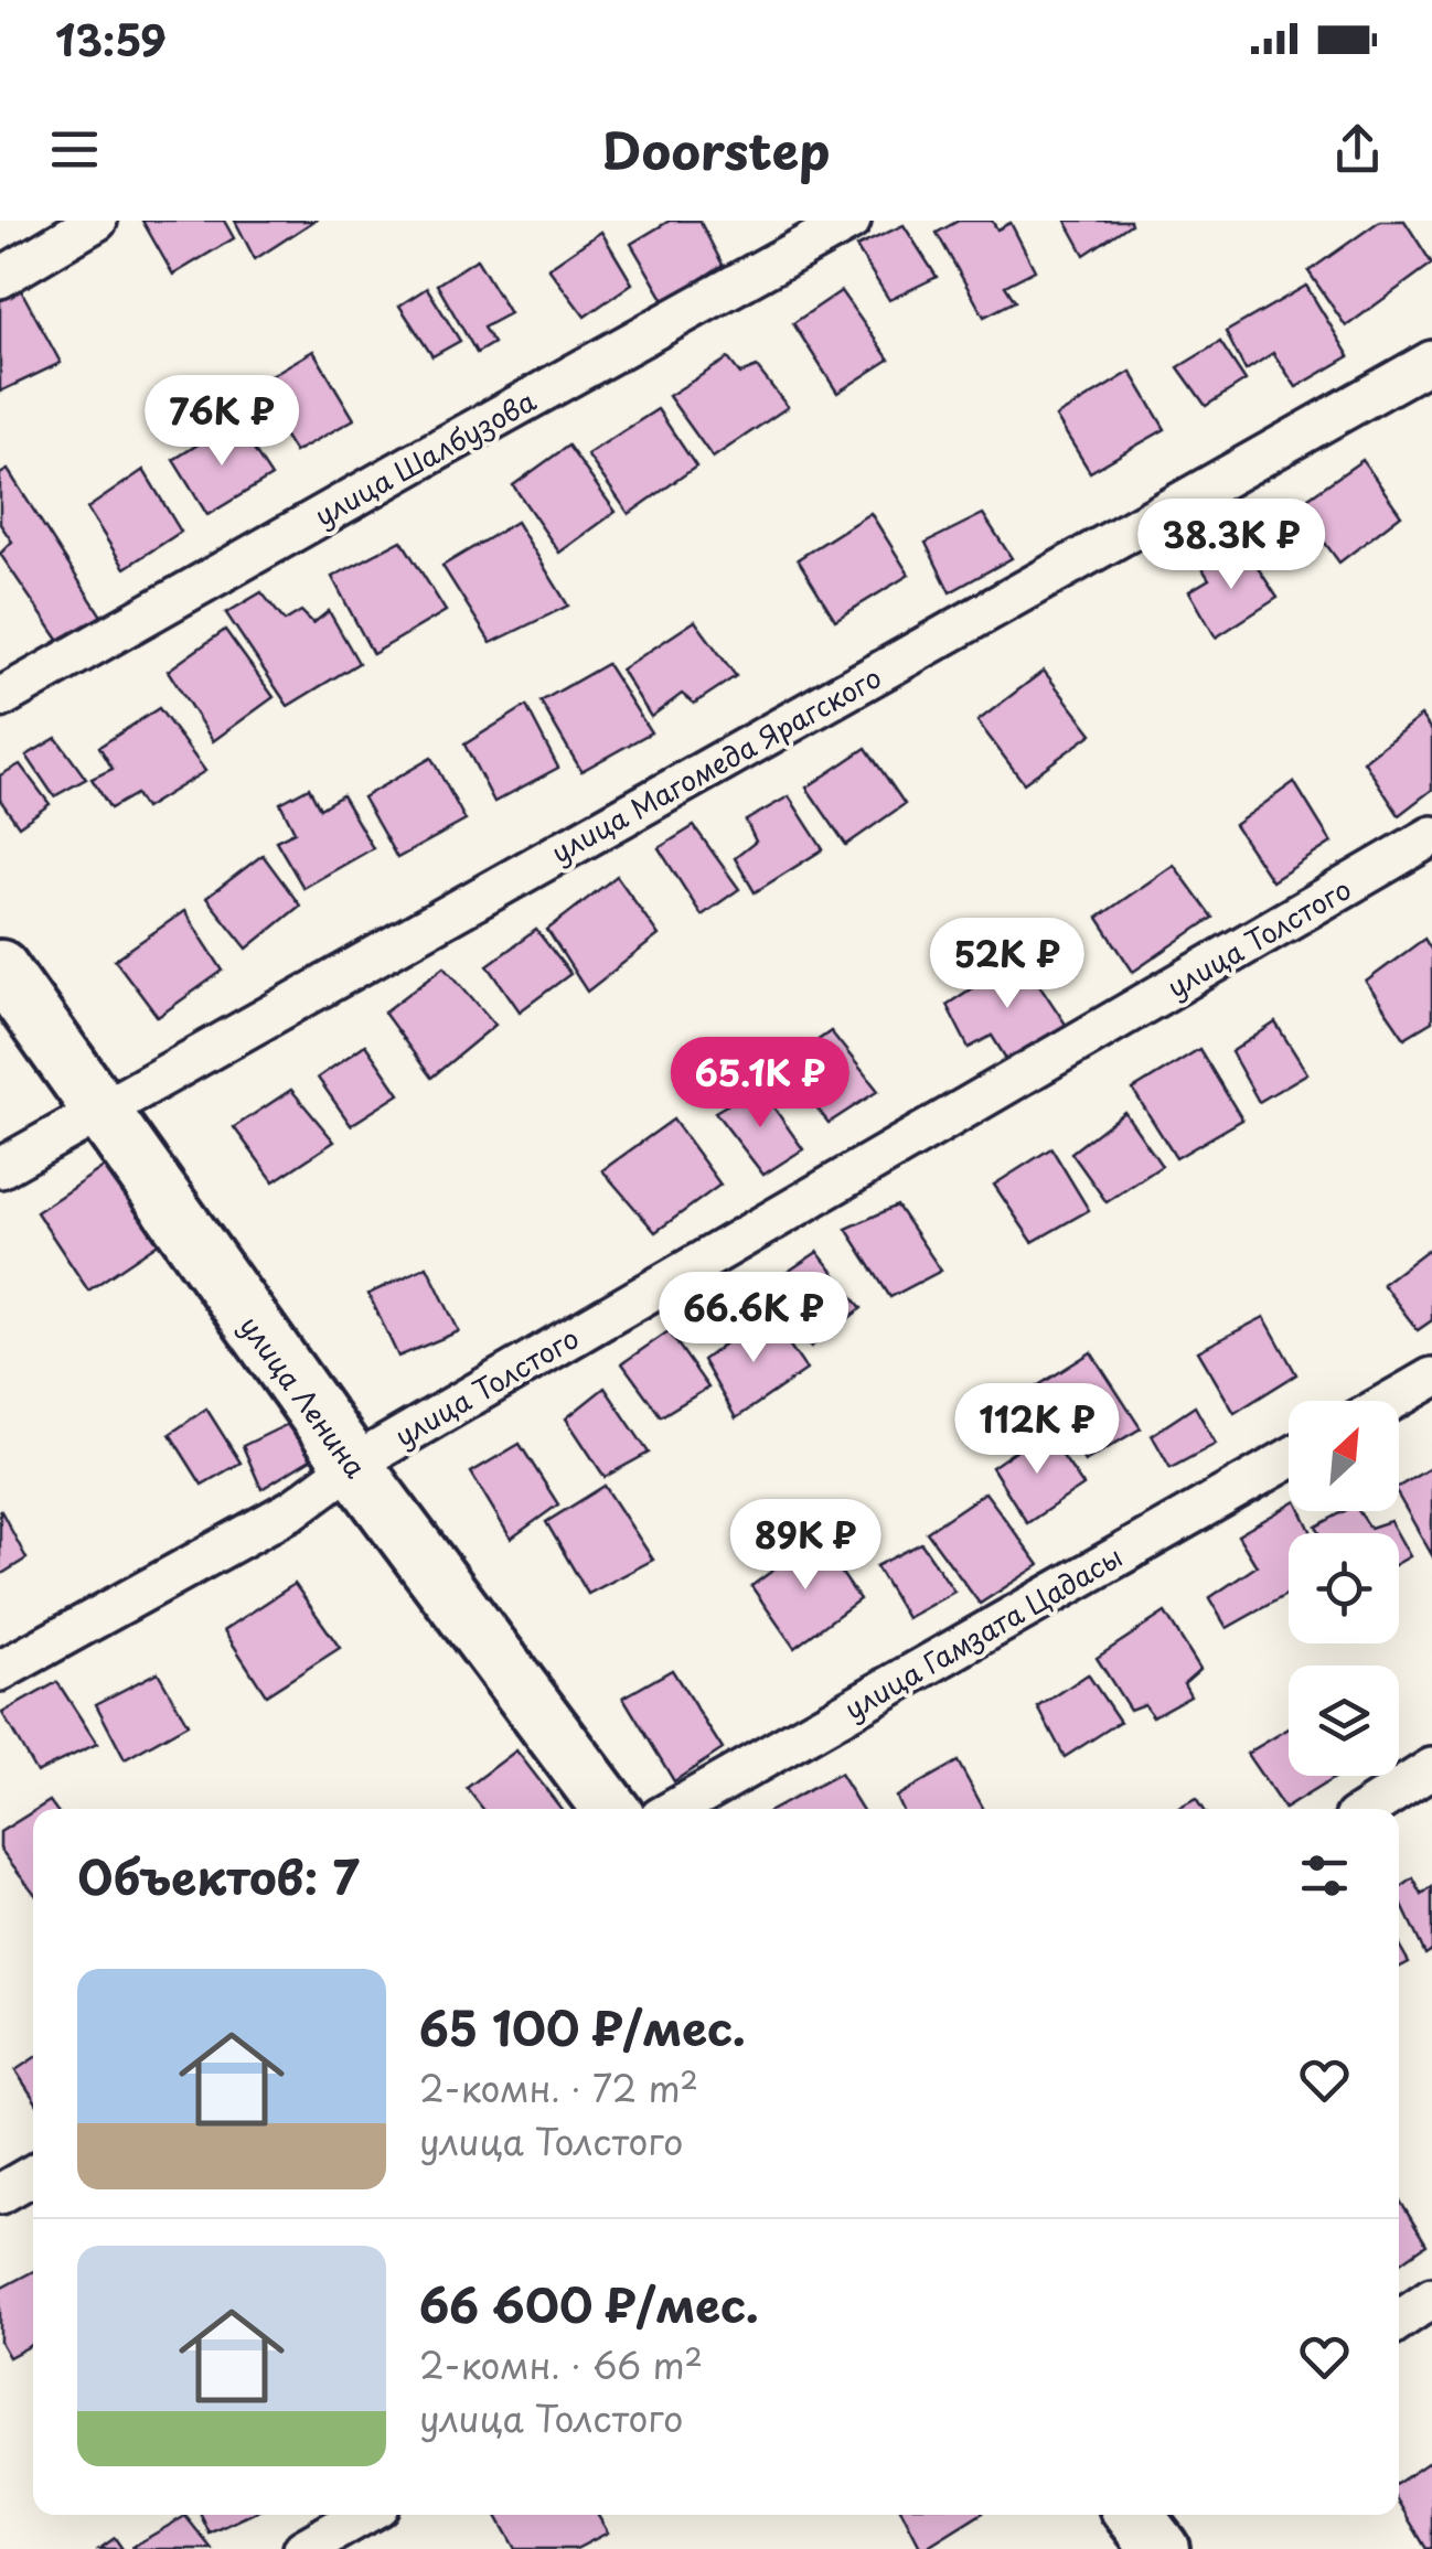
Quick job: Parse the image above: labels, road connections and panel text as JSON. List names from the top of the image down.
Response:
{
  "streets": {
    "street": [
      "улица Шалбузова",
      "улица Магомеда Ярагского",
      "улица Толстого",
      "улица Ленина",
      "улица Гамзата Цадасы"
    ]
  },
  "crossings": [
    ["улица Магомеда Ярагского", "улица Ленина"],
    ["улица Толстого", "улица Ленина"]
  ],
  "north": "top right",
  "page": {
    "status": "13:59",
    "header": "Doorstep",
    "price": [
      "76K ₽",
      "38.3K ₽",
      "52K ₽",
      "65.1K ₽",
      "66.6K ₽",
      "112K ₽",
      "89K ₽"
    ],
    "heading": "Объектов: 7",
    "list": [
      {
        "name": "65 100 ₽/мес.",
        "note": "2-комн. · 72 m² · улица Толстого"
      },
      {
        "name": "66 600 ₽/мес.",
        "note": "2-комн. · 66 m² · улица Толстого"
      }
    ]
  }
}
